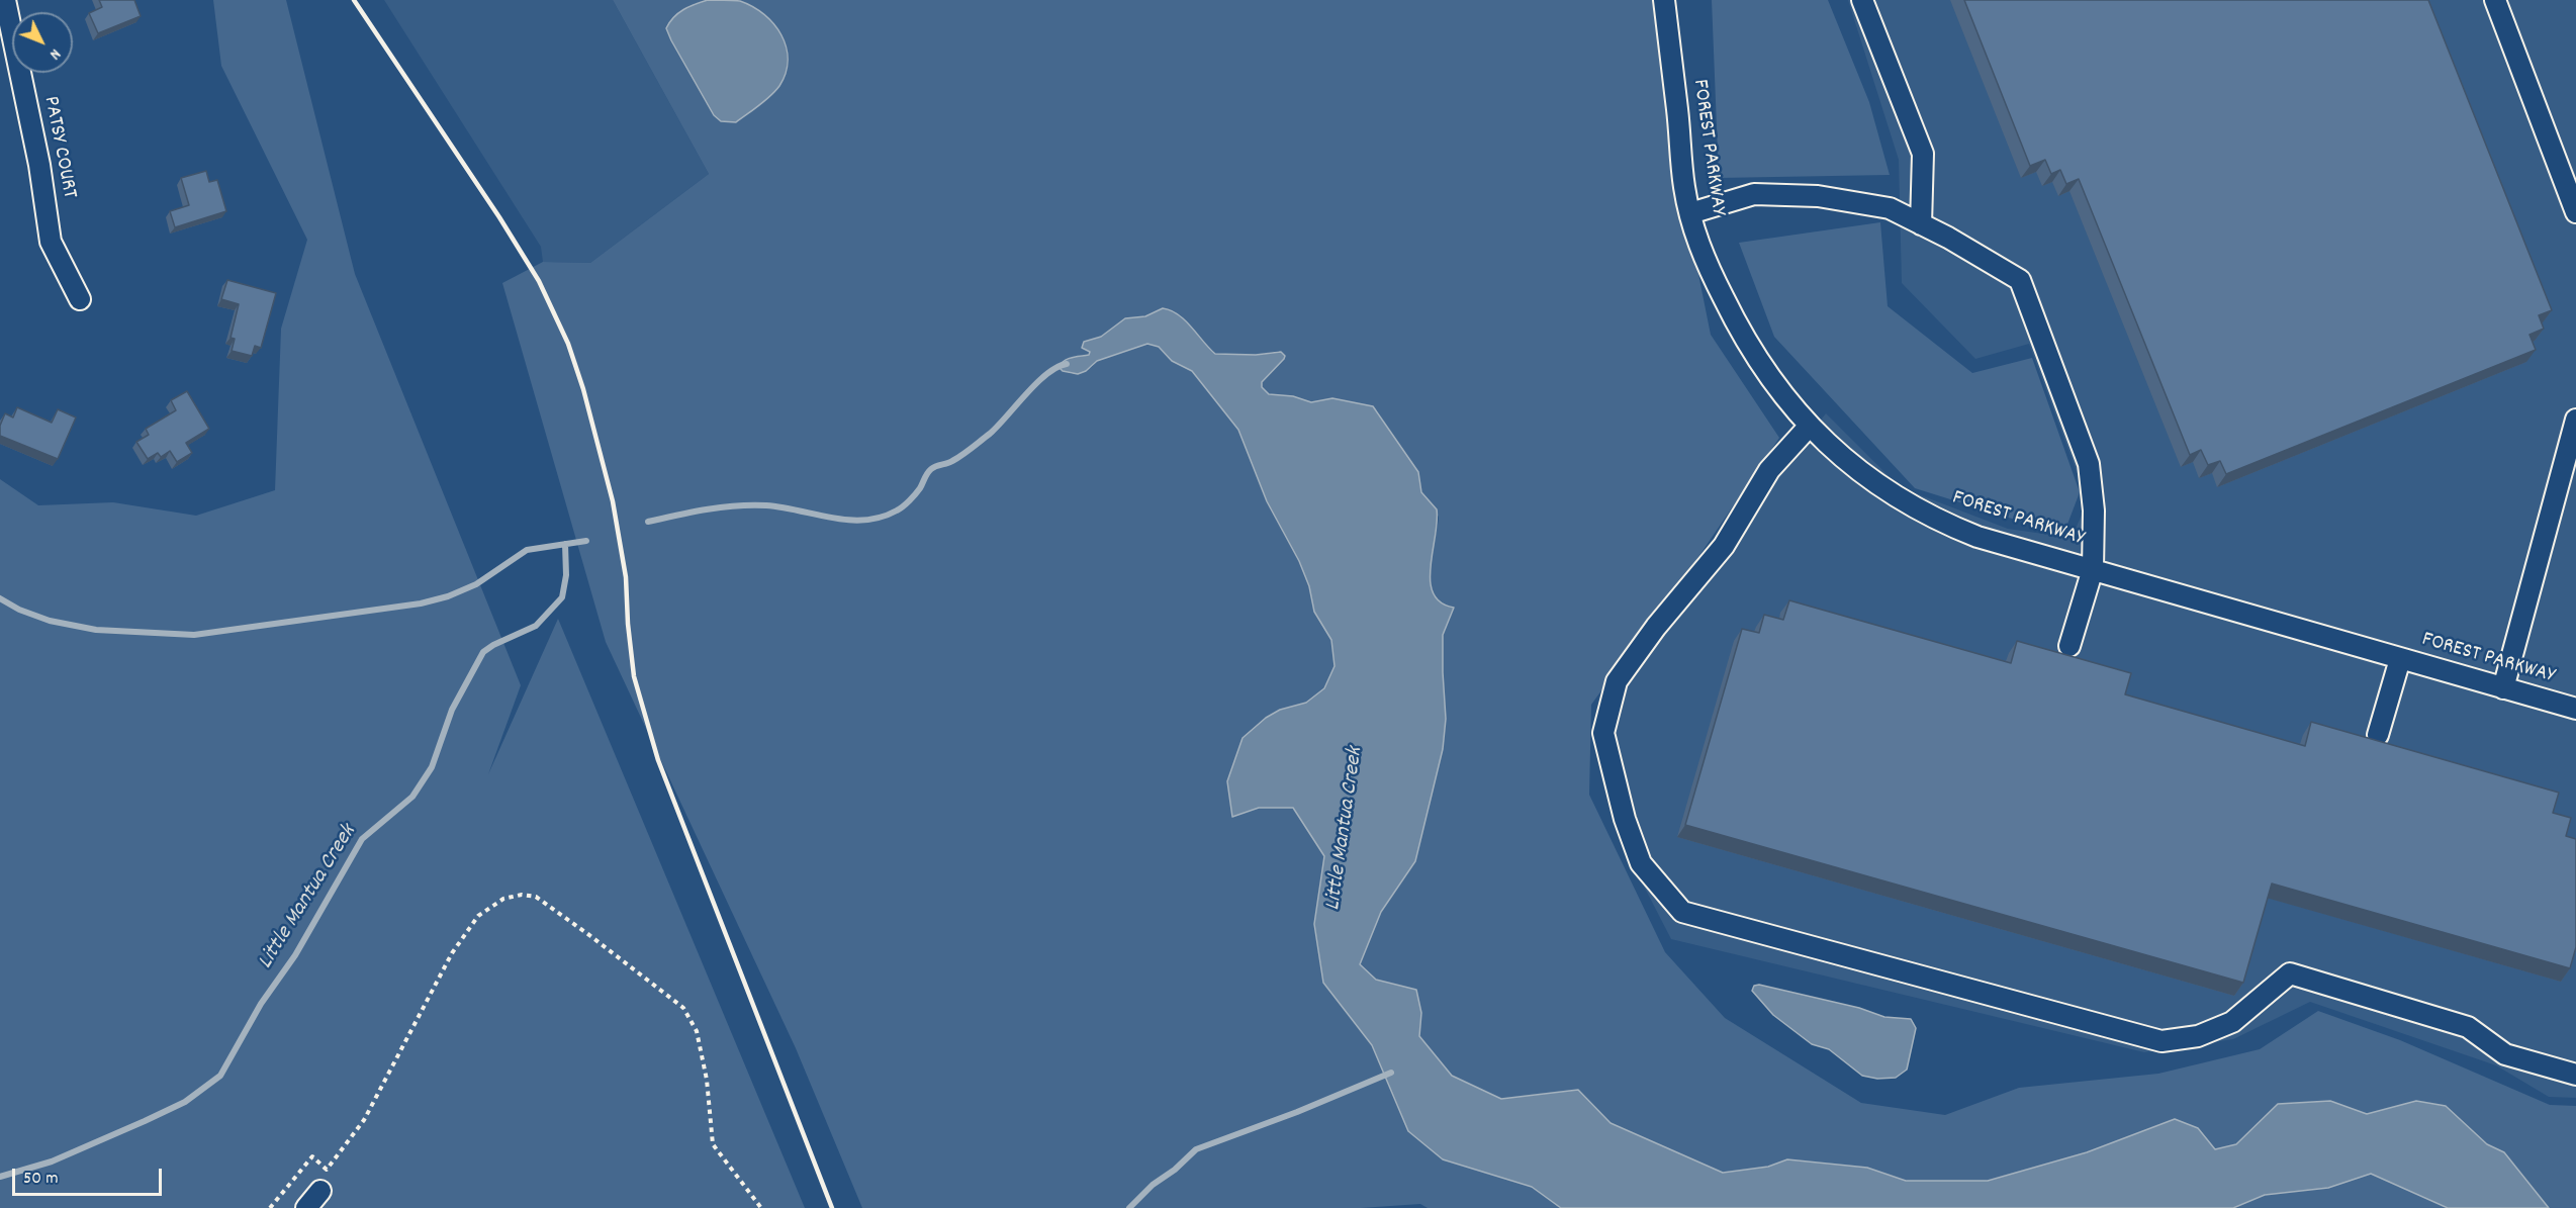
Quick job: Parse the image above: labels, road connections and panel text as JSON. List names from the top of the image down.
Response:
{
  "streets": {
    "street": ["PATSY COURT", "FOREST PARKWAY"]
  },
  "water": ["Little Mantua Creek"],
  "scale_bar": "50 m",
  "north": "bottom right"
}
